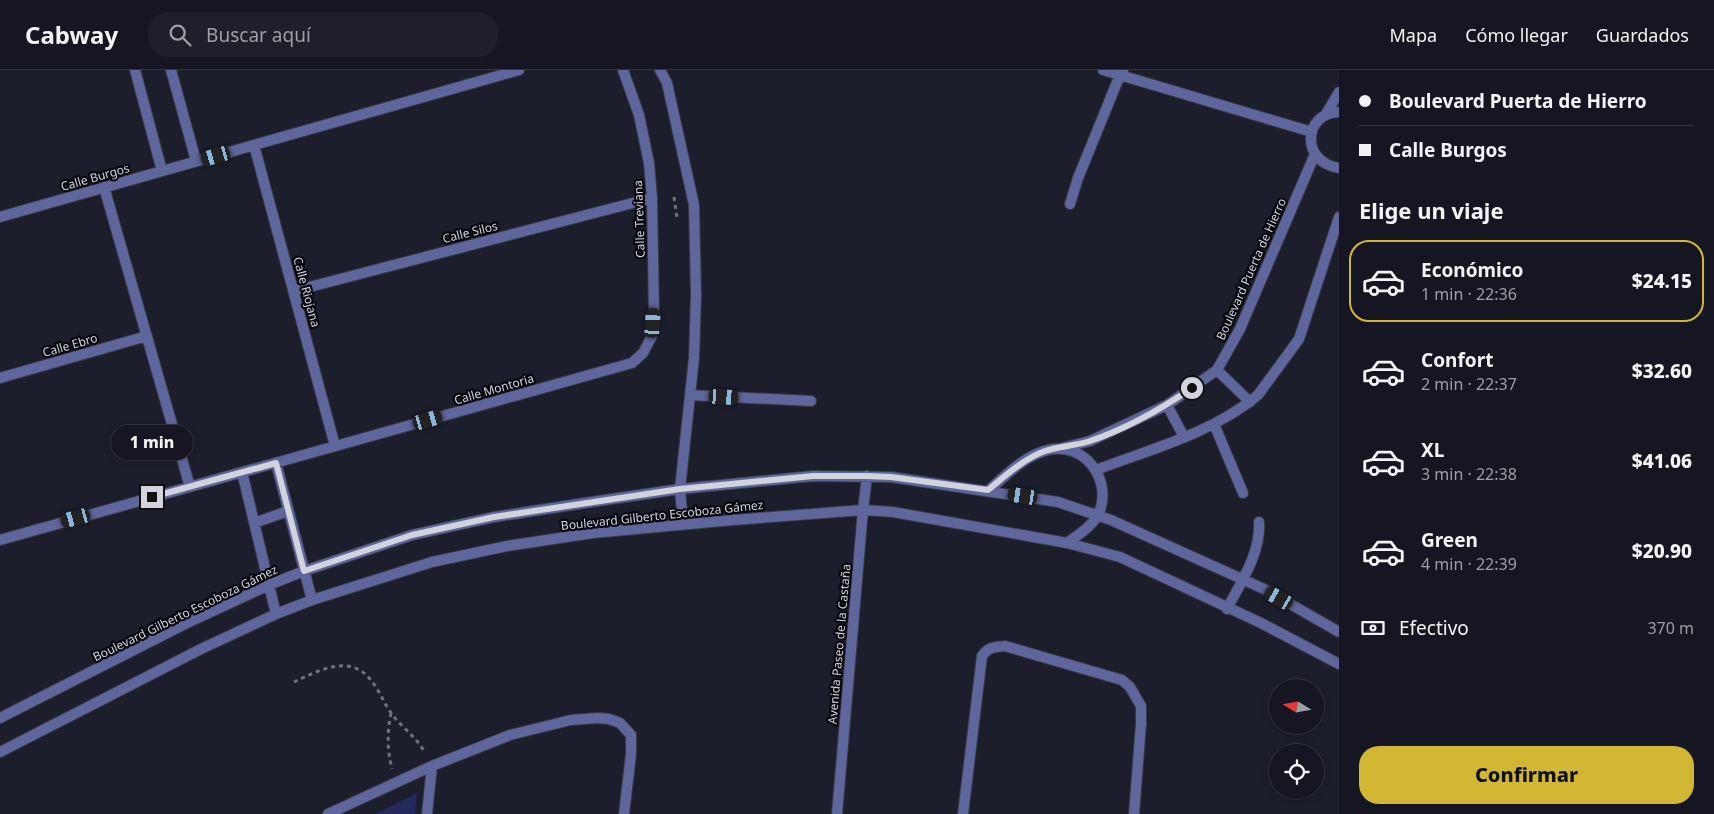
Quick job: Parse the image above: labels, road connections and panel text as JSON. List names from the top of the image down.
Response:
{
  "streets": {
    "street": [
      "Calle Burgos",
      "Calle Treviana",
      "Calle Silos",
      "Boulevard Puerta de Hierro",
      "Calle Riojana",
      "Calle Ebro",
      "Calle Montoria",
      "Boulevard Gilberto Escoboza Gámez",
      "Avenida Paseo de la Castaña"
    ]
  },
  "crossings": [
    ["Calle Treviana", "Calle Silos"],
    ["Calle Treviana", "Calle Montoria"],
    ["Calle Silos", "Calle Riojana"],
    ["Boulevard Puerta de Hierro", "Boulevard Gilberto Escoboza Gámez"],
    ["Calle Riojana", "Calle Montoria"],
    ["Boulevard Gilberto Escoboza Gámez", "Avenida Paseo de la Castaña"]
  ],
  "north": "left",
  "page": {
    "header": "Cabway",
    "search": "Buscar aquí",
    "nav": ["Mapa", "Cómo llegar", "Guardados"],
    "banner": ["Boulevard Puerta de Hierro", "Calle Burgos"],
    "heading": "Elige un viaje",
    "list": [
      {
        "name": "Económico",
        "note": "1 min · 22:36",
        "value": "$24.15"
      },
      {
        "name": "Confort",
        "note": "2 min · 22:37",
        "value": "$32.60"
      },
      {
        "name": "XL",
        "note": "3 min · 22:38",
        "value": "$41.06"
      },
      {
        "name": "Green",
        "note": "4 min · 22:39",
        "value": "$20.90"
      }
    ],
    "bubble": "1 min",
    "pay": ["Efectivo", "370 m"],
    "buttons": "Confirmar"
  }
}
